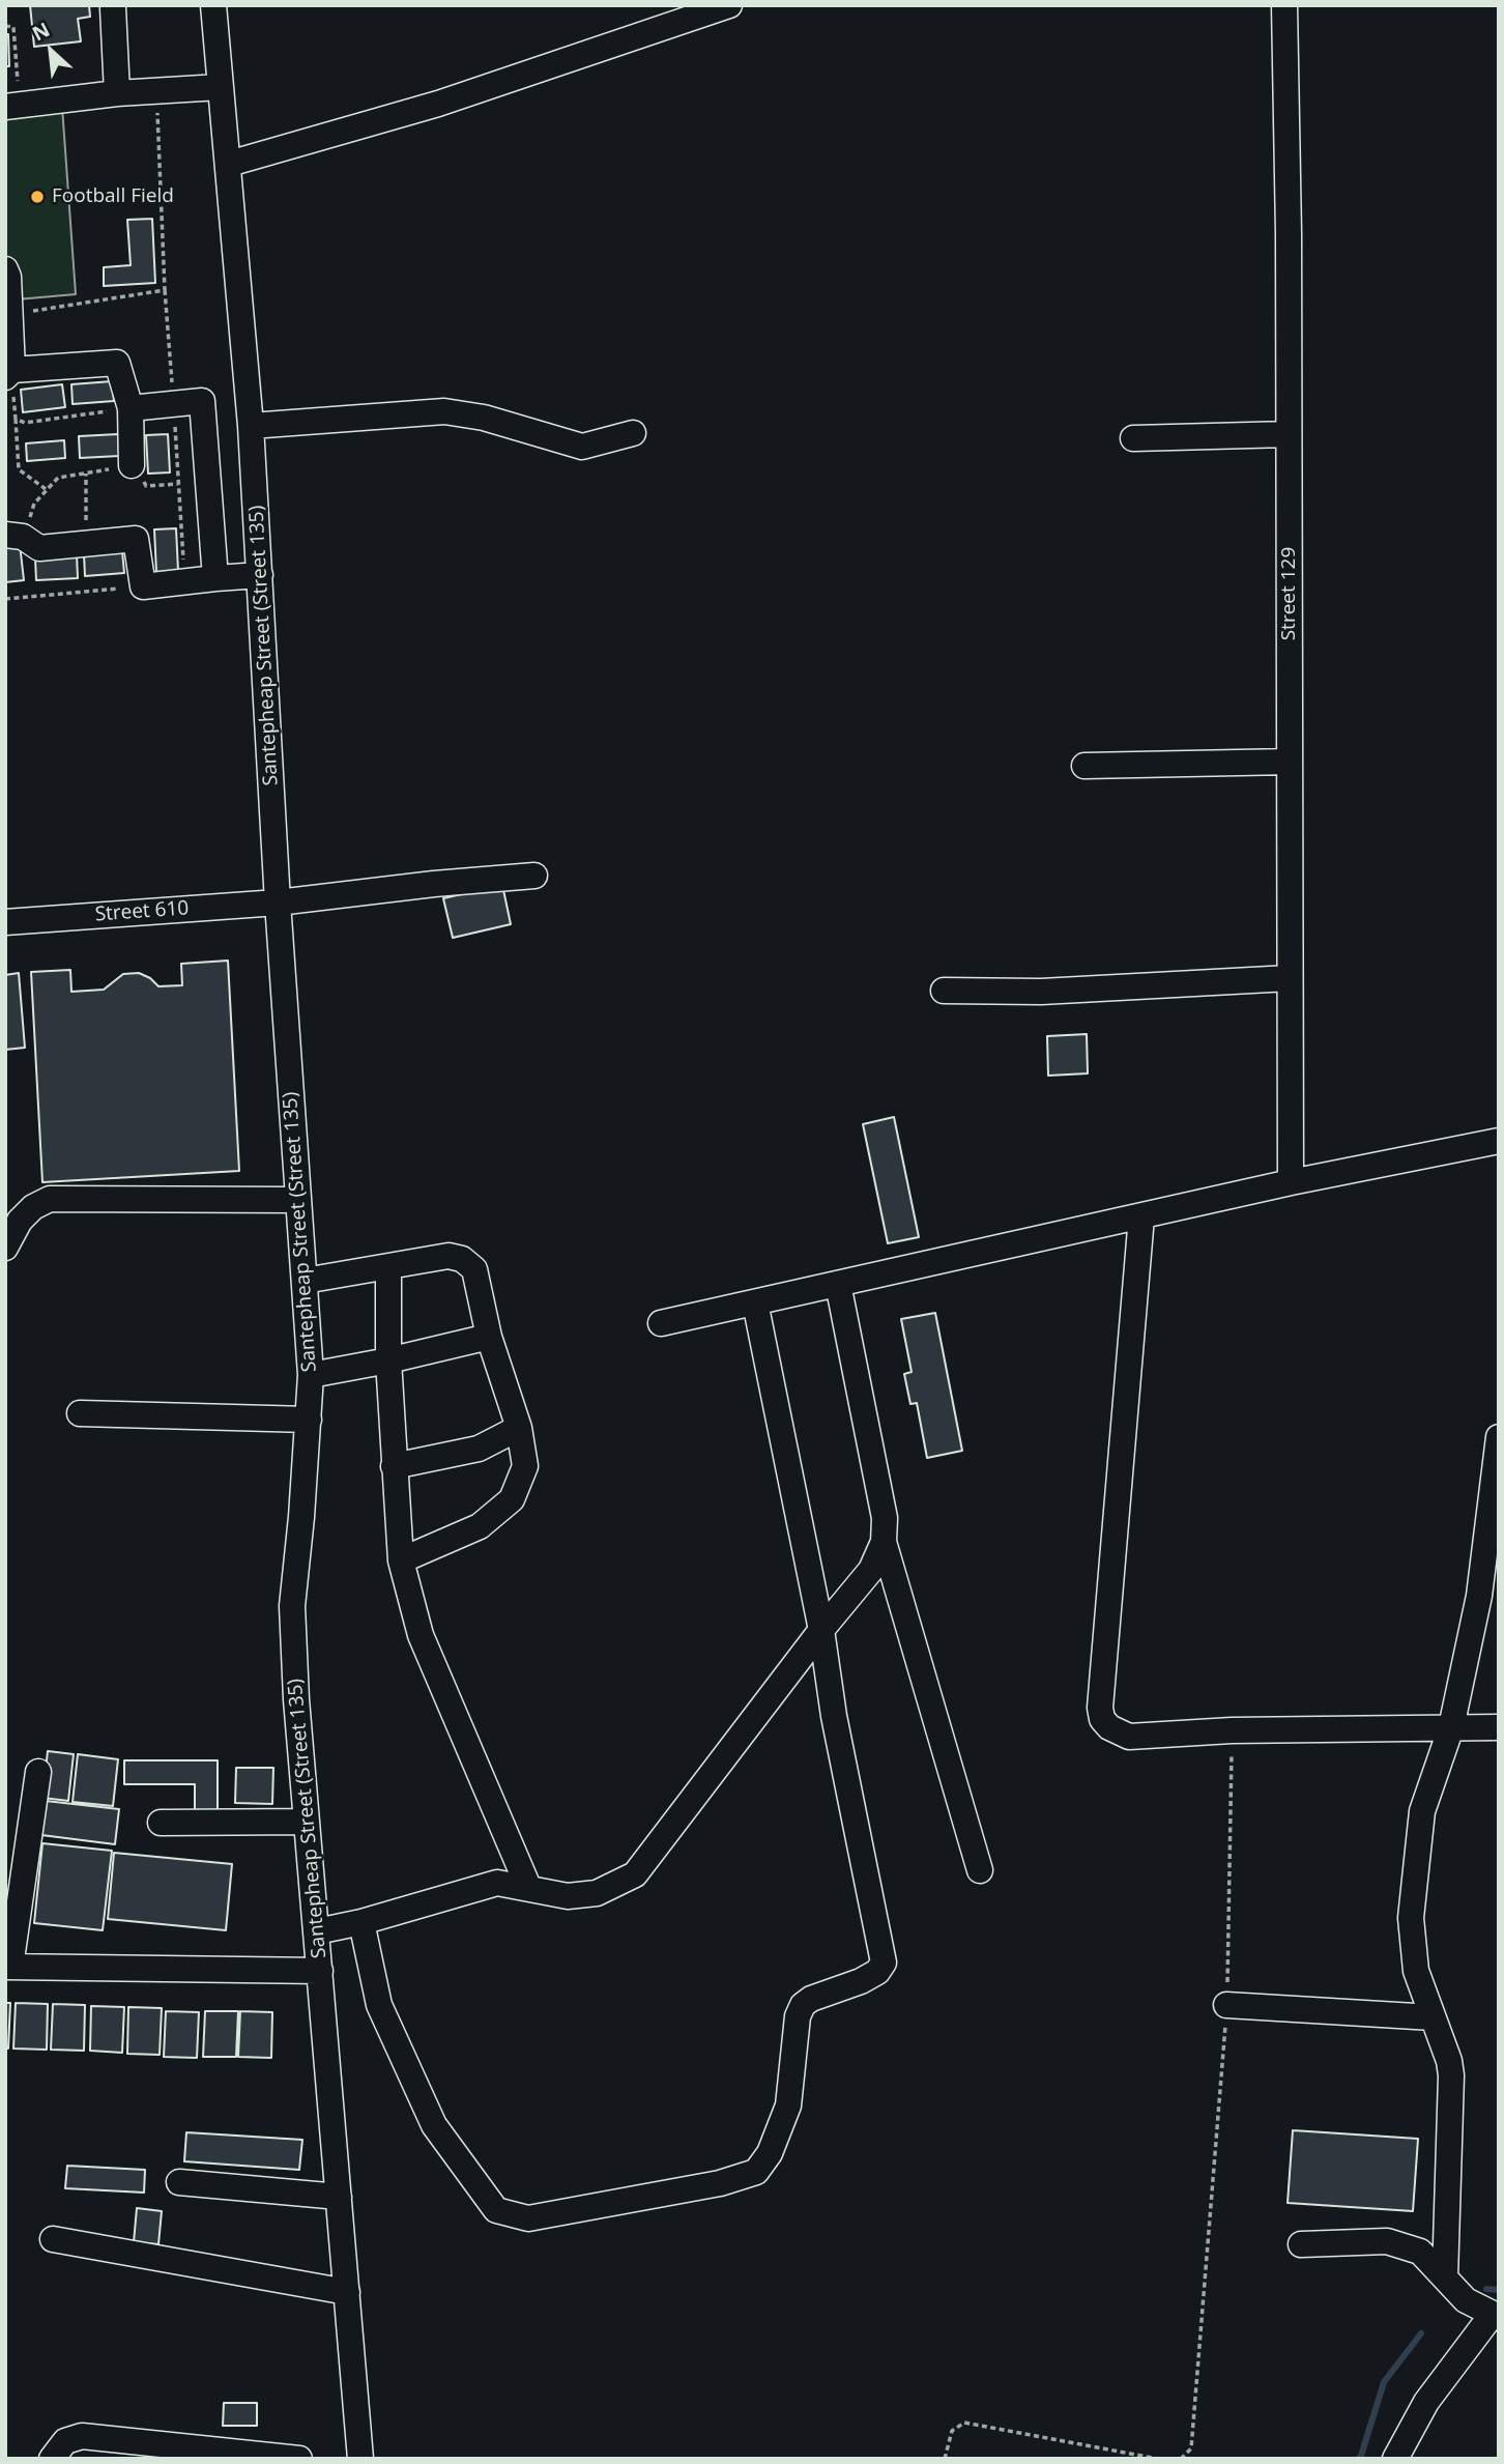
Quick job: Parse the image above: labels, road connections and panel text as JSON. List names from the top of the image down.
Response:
{
  "streets": {
    "street": ["Street 129", "Santepheap Street (Street 135)", "Street 610"]
  },
  "crossings": [
    ["Santepheap Street (Street 135)", "Street 610"]
  ],
  "places": ["Football Field"],
  "north": "top left"
}
